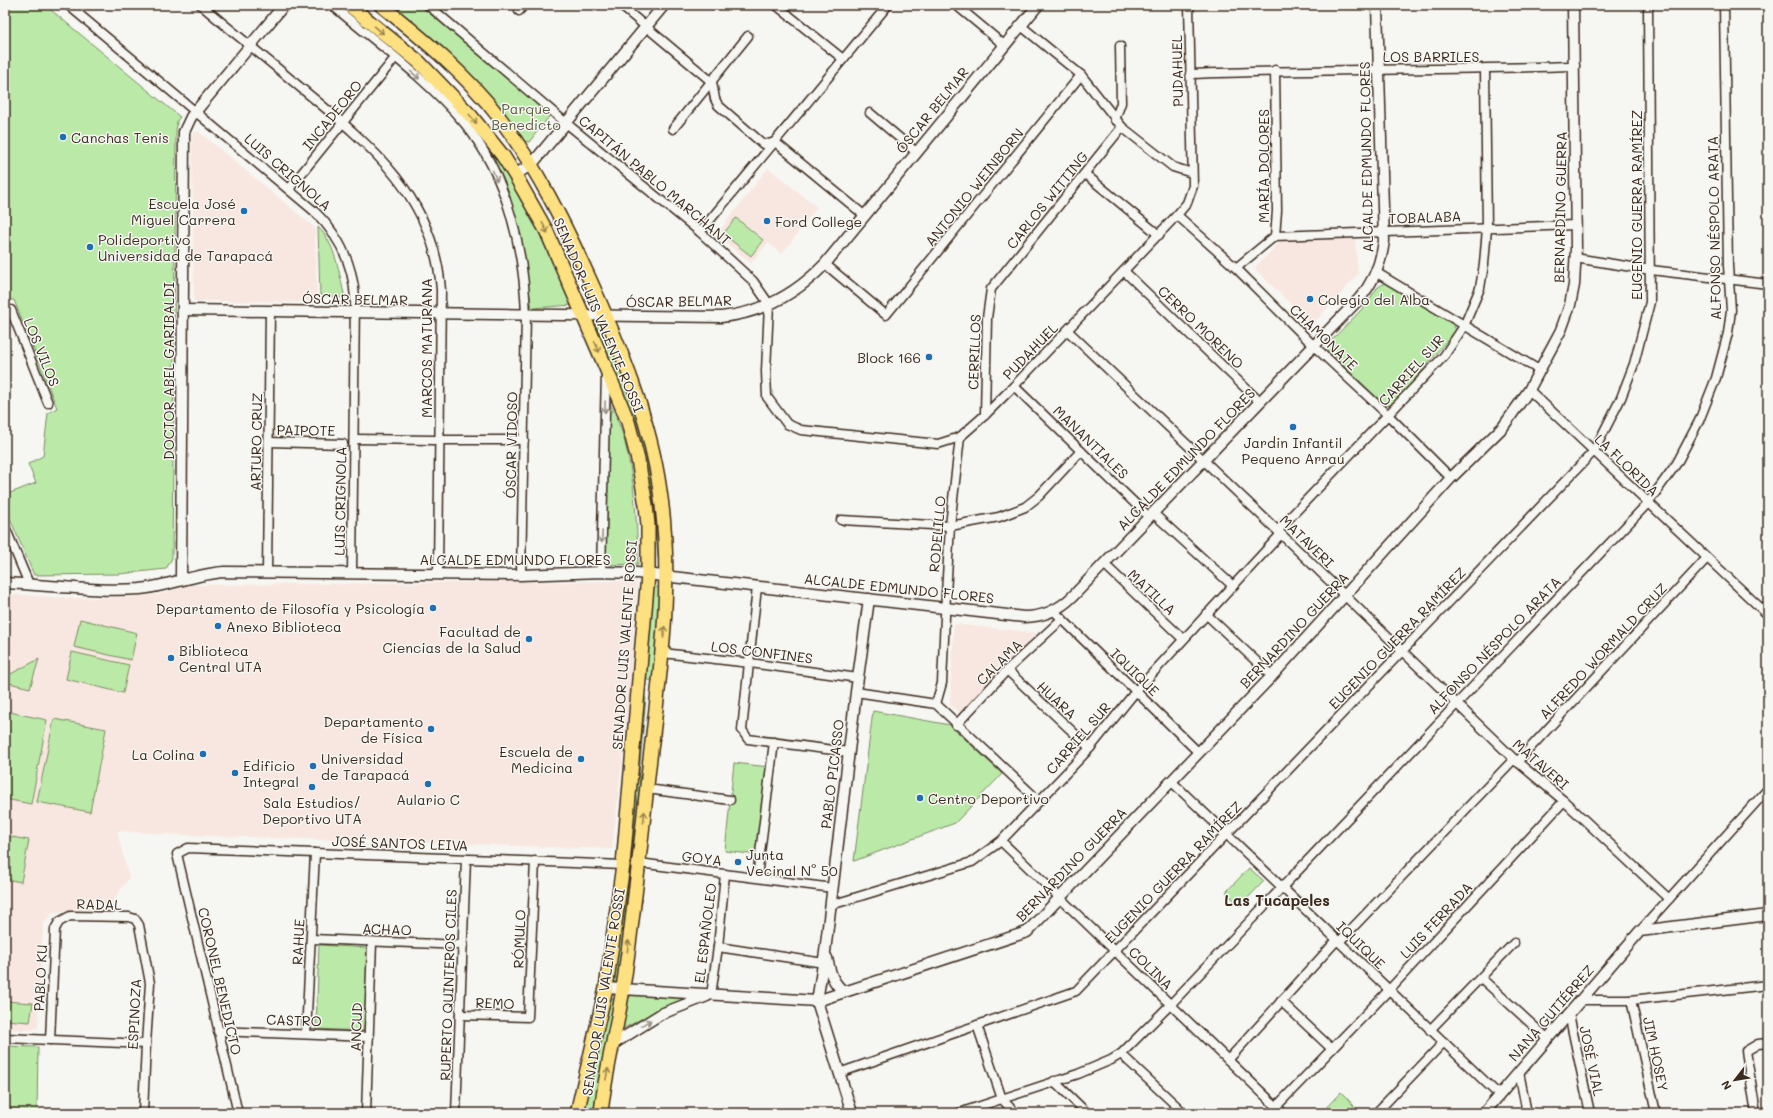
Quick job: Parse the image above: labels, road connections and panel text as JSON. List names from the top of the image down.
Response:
{
  "streets": {
    "main road": ["SENADOR LUIS VALENTE ROSSI"],
    "street": [
      "LOS BARRILES",
      "PUDAHUEL",
      "ÓSCAR BELMAR",
      "INCADEORO",
      "ALCALDE EDMUNDO FLORES",
      "MARÍA DOLORES",
      "LUIS CRIGNOLA",
      "CAPITÁN PABLO MARCHANT",
      "ANTONIO WEINBORN",
      "CARLOS WITTING",
      "EUGENIO GUERRA RAMÍREZ",
      "BERNARDINO GUERRA",
      "TOBALABA",
      "ALFONSO NÉSPOLO ARATA",
      "CERRO MORENO",
      "CHAMONATE",
      "MARCOS MATURANA",
      "LOS VILOS",
      "CERRILLOS",
      "CARRIEL SUR",
      "DOCTOR ABEL GARIBALDI",
      "PAIPOTE",
      "ARTURO CRUZ",
      "MANANTIALES",
      "ÓSCAR VIDOSO",
      "LA FLORIDA",
      "RODELILLO",
      "MATAVERI",
      "MATILLA",
      "ALFREDO WORMALD CRUZ",
      "LOS CONFINES",
      "CALAMA",
      "IQUIQUE",
      "HUARA",
      "PABLO PICASSO",
      "JOSÉ SANTOS LEIVA",
      "GOYA",
      "RADAL",
      "LUIS FERRADA",
      "ACHAO",
      "EL ESPAÑOLEO",
      "RÓMULO",
      "RAHUE",
      "COLINA",
      "PABLO KU",
      "CORONEL BENEDICTO",
      "RUPERTO QUINTEROS CILES",
      "REMO",
      "NANA GUTIÉRREZ",
      "ESPINOZA",
      "CASTRO",
      "ANCUD",
      "JIM HOSEY",
      "JOSÉ VIAL"
    ]
  },
  "crossings": [
    ["LOS BARRILES", "PUDAHUEL"],
    ["LOS BARRILES", "ALCALDE EDMUNDO FLORES"],
    ["LOS BARRILES", "MARÍA DOLORES"],
    ["LOS BARRILES", "BERNARDINO GUERRA"],
    ["LOS BARRILES", "CARRIEL SUR"],
    ["PUDAHUEL", "ÓSCAR BELMAR"],
    ["PUDAHUEL", "CAPITÁN PABLO MARCHANT"],
    ["PUDAHUEL", "CERRO MORENO"],
    ["PUDAHUEL", "CHAMONATE"],
    ["PUDAHUEL", "CERRILLOS"],
    ["PUDAHUEL", "MANANTIALES"],
    ["PUDAHUEL", "RODELILLO"],
    ["PUDAHUEL", "MATAVERI"],
    ["ÓSCAR BELMAR", "LUIS CRIGNOLA"],
    ["ÓSCAR BELMAR", "CAPITÁN PABLO MARCHANT"],
    ["ÓSCAR BELMAR", "ANTONIO WEINBORN"],
    ["ÓSCAR BELMAR", "SENADOR LUIS VALENTE ROSSI"],
    ["ÓSCAR BELMAR", "MARCOS MATURANA"],
    ["ÓSCAR BELMAR", "DOCTOR ABEL GARIBALDI"],
    ["ÓSCAR BELMAR", "ARTURO CRUZ"],
    ["ÓSCAR BELMAR", "ÓSCAR VIDOSO"],
    ["INCADEORO", "LUIS CRIGNOLA"],
    ["INCADEORO", "MARCOS MATURANA"],
    ["INCADEORO", "ÓSCAR VIDOSO"],
    ["ALCALDE EDMUNDO FLORES", "LUIS CRIGNOLA"],
    ["ALCALDE EDMUNDO FLORES", "TOBALABA"],
    ["ALCALDE EDMUNDO FLORES", "SENADOR LUIS VALENTE ROSSI"],
    ["ALCALDE EDMUNDO FLORES", "CERRO MORENO"],
    ["ALCALDE EDMUNDO FLORES", "CHAMONATE"],
    ["ALCALDE EDMUNDO FLORES", "MARCOS MATURANA"],
    ["ALCALDE EDMUNDO FLORES", "DOCTOR ABEL GARIBALDI"],
    ["ALCALDE EDMUNDO FLORES", "ARTURO CRUZ"],
    ["ALCALDE EDMUNDO FLORES", "MANANTIALES"],
    ["ALCALDE EDMUNDO FLORES", "ÓSCAR VIDOSO"],
    ["ALCALDE EDMUNDO FLORES", "RODELILLO"],
    ["ALCALDE EDMUNDO FLORES", "MATAVERI"],
    ["ALCALDE EDMUNDO FLORES", "MATILLA"],
    ["ALCALDE EDMUNDO FLORES", "IQUIQUE"],
    ["ALCALDE EDMUNDO FLORES", "PABLO PICASSO"],
    ["MARÍA DOLORES", "TOBALABA"],
    ["MARÍA DOLORES", "CHAMONATE"],
    ["LUIS CRIGNOLA", "DOCTOR ABEL GARIBALDI"],
    ["LUIS CRIGNOLA", "PAIPOTE"],
    ["CARLOS WITTING", "CERRILLOS"],
    ["EUGENIO GUERRA RAMÍREZ", "LA FLORIDA"],
    ["EUGENIO GUERRA RAMÍREZ", "MATAVERI"],
    ["EUGENIO GUERRA RAMÍREZ", "IQUIQUE"],
    ["EUGENIO GUERRA RAMÍREZ", "PABLO PICASSO"],
    ["EUGENIO GUERRA RAMÍREZ", "COLINA"],
    ["BERNARDINO GUERRA", "TOBALABA"],
    ["BERNARDINO GUERRA", "SENADOR LUIS VALENTE ROSSI"],
    ["BERNARDINO GUERRA", "CHAMONATE"],
    ["BERNARDINO GUERRA", "LA FLORIDA"],
    ["BERNARDINO GUERRA", "MATAVERI"],
    ["BERNARDINO GUERRA", "IQUIQUE"],
    ["BERNARDINO GUERRA", "PABLO PICASSO"],
    ["BERNARDINO GUERRA", "EL ESPAÑOLEO"],
    ["BERNARDINO GUERRA", "COLINA"],
    ["TOBALABA", "CARRIEL SUR"],
    ["ALFONSO NÉSPOLO ARATA", "LA FLORIDA"],
    ["ALFONSO NÉSPOLO ARATA", "MATAVERI"],
    ["ALFONSO NÉSPOLO ARATA", "IQUIQUE"],
    ["ALFONSO NÉSPOLO ARATA", "COLINA"],
    ["SENADOR LUIS VALENTE ROSSI", "LOS CONFINES"],
    ["SENADOR LUIS VALENTE ROSSI", "JOSÉ SANTOS LEIVA"],
    ["SENADOR LUIS VALENTE ROSSI", "GOYA"],
    ["CHAMONATE", "CARRIEL SUR"],
    ["MARCOS MATURANA", "DOCTOR ABEL GARIBALDI"],
    ["MARCOS MATURANA", "PAIPOTE"],
    ["CARRIEL SUR", "MANANTIALES"],
    ["CARRIEL SUR", "MATAVERI"],
    ["CARRIEL SUR", "MATILLA"],
    ["CARRIEL SUR", "IQUIQUE"],
    ["CARRIEL SUR", "HUARA"],
    ["CARRIEL SUR", "PABLO PICASSO"],
    ["CARRIEL SUR", "COLINA"],
    ["PAIPOTE", "ARTURO CRUZ"],
    ["PAIPOTE", "ÓSCAR VIDOSO"],
    ["LA FLORIDA", "ALFREDO WORMALD CRUZ"],
    ["MATAVERI", "ALFREDO WORMALD CRUZ"],
    ["MATAVERI", "LUIS FERRADA"],
    ["ALFREDO WORMALD CRUZ", "IQUIQUE"],
    ["ALFREDO WORMALD CRUZ", "COLINA"],
    ["LOS CONFINES", "PABLO PICASSO"],
    ["CALAMA", "IQUIQUE"],
    ["CALAMA", "HUARA"],
    ["IQUIQUE", "LUIS FERRADA"],
    ["IQUIQUE", "NANA GUTIÉRREZ"],
    ["PABLO PICASSO", "GOYA"],
    ["JOSÉ SANTOS LEIVA", "RÓMULO"],
    ["JOSÉ SANTOS LEIVA", "RAHUE"],
    ["JOSÉ SANTOS LEIVA", "CORONEL BENEDICTO"],
    ["JOSÉ SANTOS LEIVA", "RUPERTO QUINTEROS CILES"],
    ["GOYA", "EL ESPAÑOLEO"],
    ["RADAL", "PABLO KU"],
    ["RADAL", "ESPINOZA"],
    ["LUIS FERRADA", "COLINA"],
    ["ACHAO", "RAHUE"],
    ["ACHAO", "RUPERTO QUINTEROS CILES"],
    ["ACHAO", "ANCUD"],
    ["RÓMULO", "REMO"],
    ["RAHUE", "CASTRO"],
    ["CORONEL BENEDICTO", "CASTRO"],
    ["RUPERTO QUINTEROS CILES", "REMO"],
    ["NANA GUTIÉRREZ", "JOSÉ VIAL"],
    ["CASTRO", "ANCUD"]
  ],
  "one_way": ["ÓSCAR VIDOSO"],
  "districts": ["Las Tucapeles"],
  "parks": ["Parque Benedicto"],
  "places": [
    "Canchas Tenis",
    "Escuela José Miguel Carrera",
    "Ford College",
    "Polideportivo Universidad de Tarapacá",
    "Colegio del Alba",
    "Block 166",
    "Jardin Infantil Pequeno Arrau",
    "Departamento de Filosofía y Psicología",
    "Anexo Biblioteca",
    "Facultad de Ciencias de la Salud",
    "Biblioteca Central UTA",
    "Departamento de Física",
    "La Colina",
    "Escuela de Medicina",
    "Universidad de Tarapacá",
    "Edificio Integral",
    "Aulario C",
    "Sala Estudios/ Deportivo UTA",
    "Centro Deportivo",
    "Junta Vecinal N° 50"
  ],
  "north": "bottom left"
}
